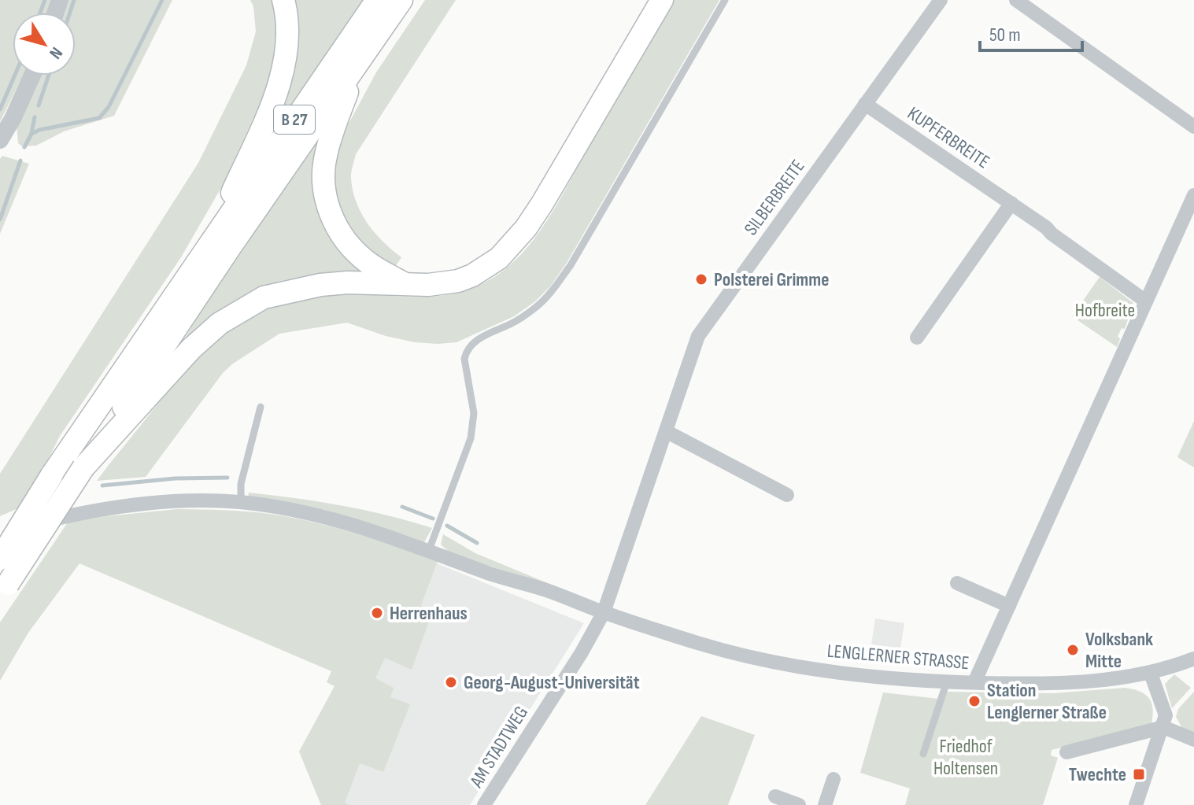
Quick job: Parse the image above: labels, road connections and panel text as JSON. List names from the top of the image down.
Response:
{
  "streets": {
    "highway": ["B 27"],
    "street": [
      "KUPFERBREITE",
      "SILBERBREITE",
      "LENGLERNER STRASSE",
      "AM STADTWEG"
    ]
  },
  "crossings": [
    ["KUPFERBREITE", "SILBERBREITE"],
    ["SILBERBREITE", "LENGLERNER STRASSE"],
    ["SILBERBREITE", "AM STADTWEG"],
    ["LENGLERNER STRASSE", "AM STADTWEG"]
  ],
  "parks": ["Hofbreite", "Friedhof Holtensen"],
  "places": {
    "other": [
      "Polsterei Grimme",
      "Herrenhaus",
      "Volksbank Mitte",
      "Georg-August-Universität",
      "Station Lenglerner Straße"
    ],
    "transit": ["Twechte"]
  },
  "scale_bar": "50 m",
  "north": "bottom right"
}
